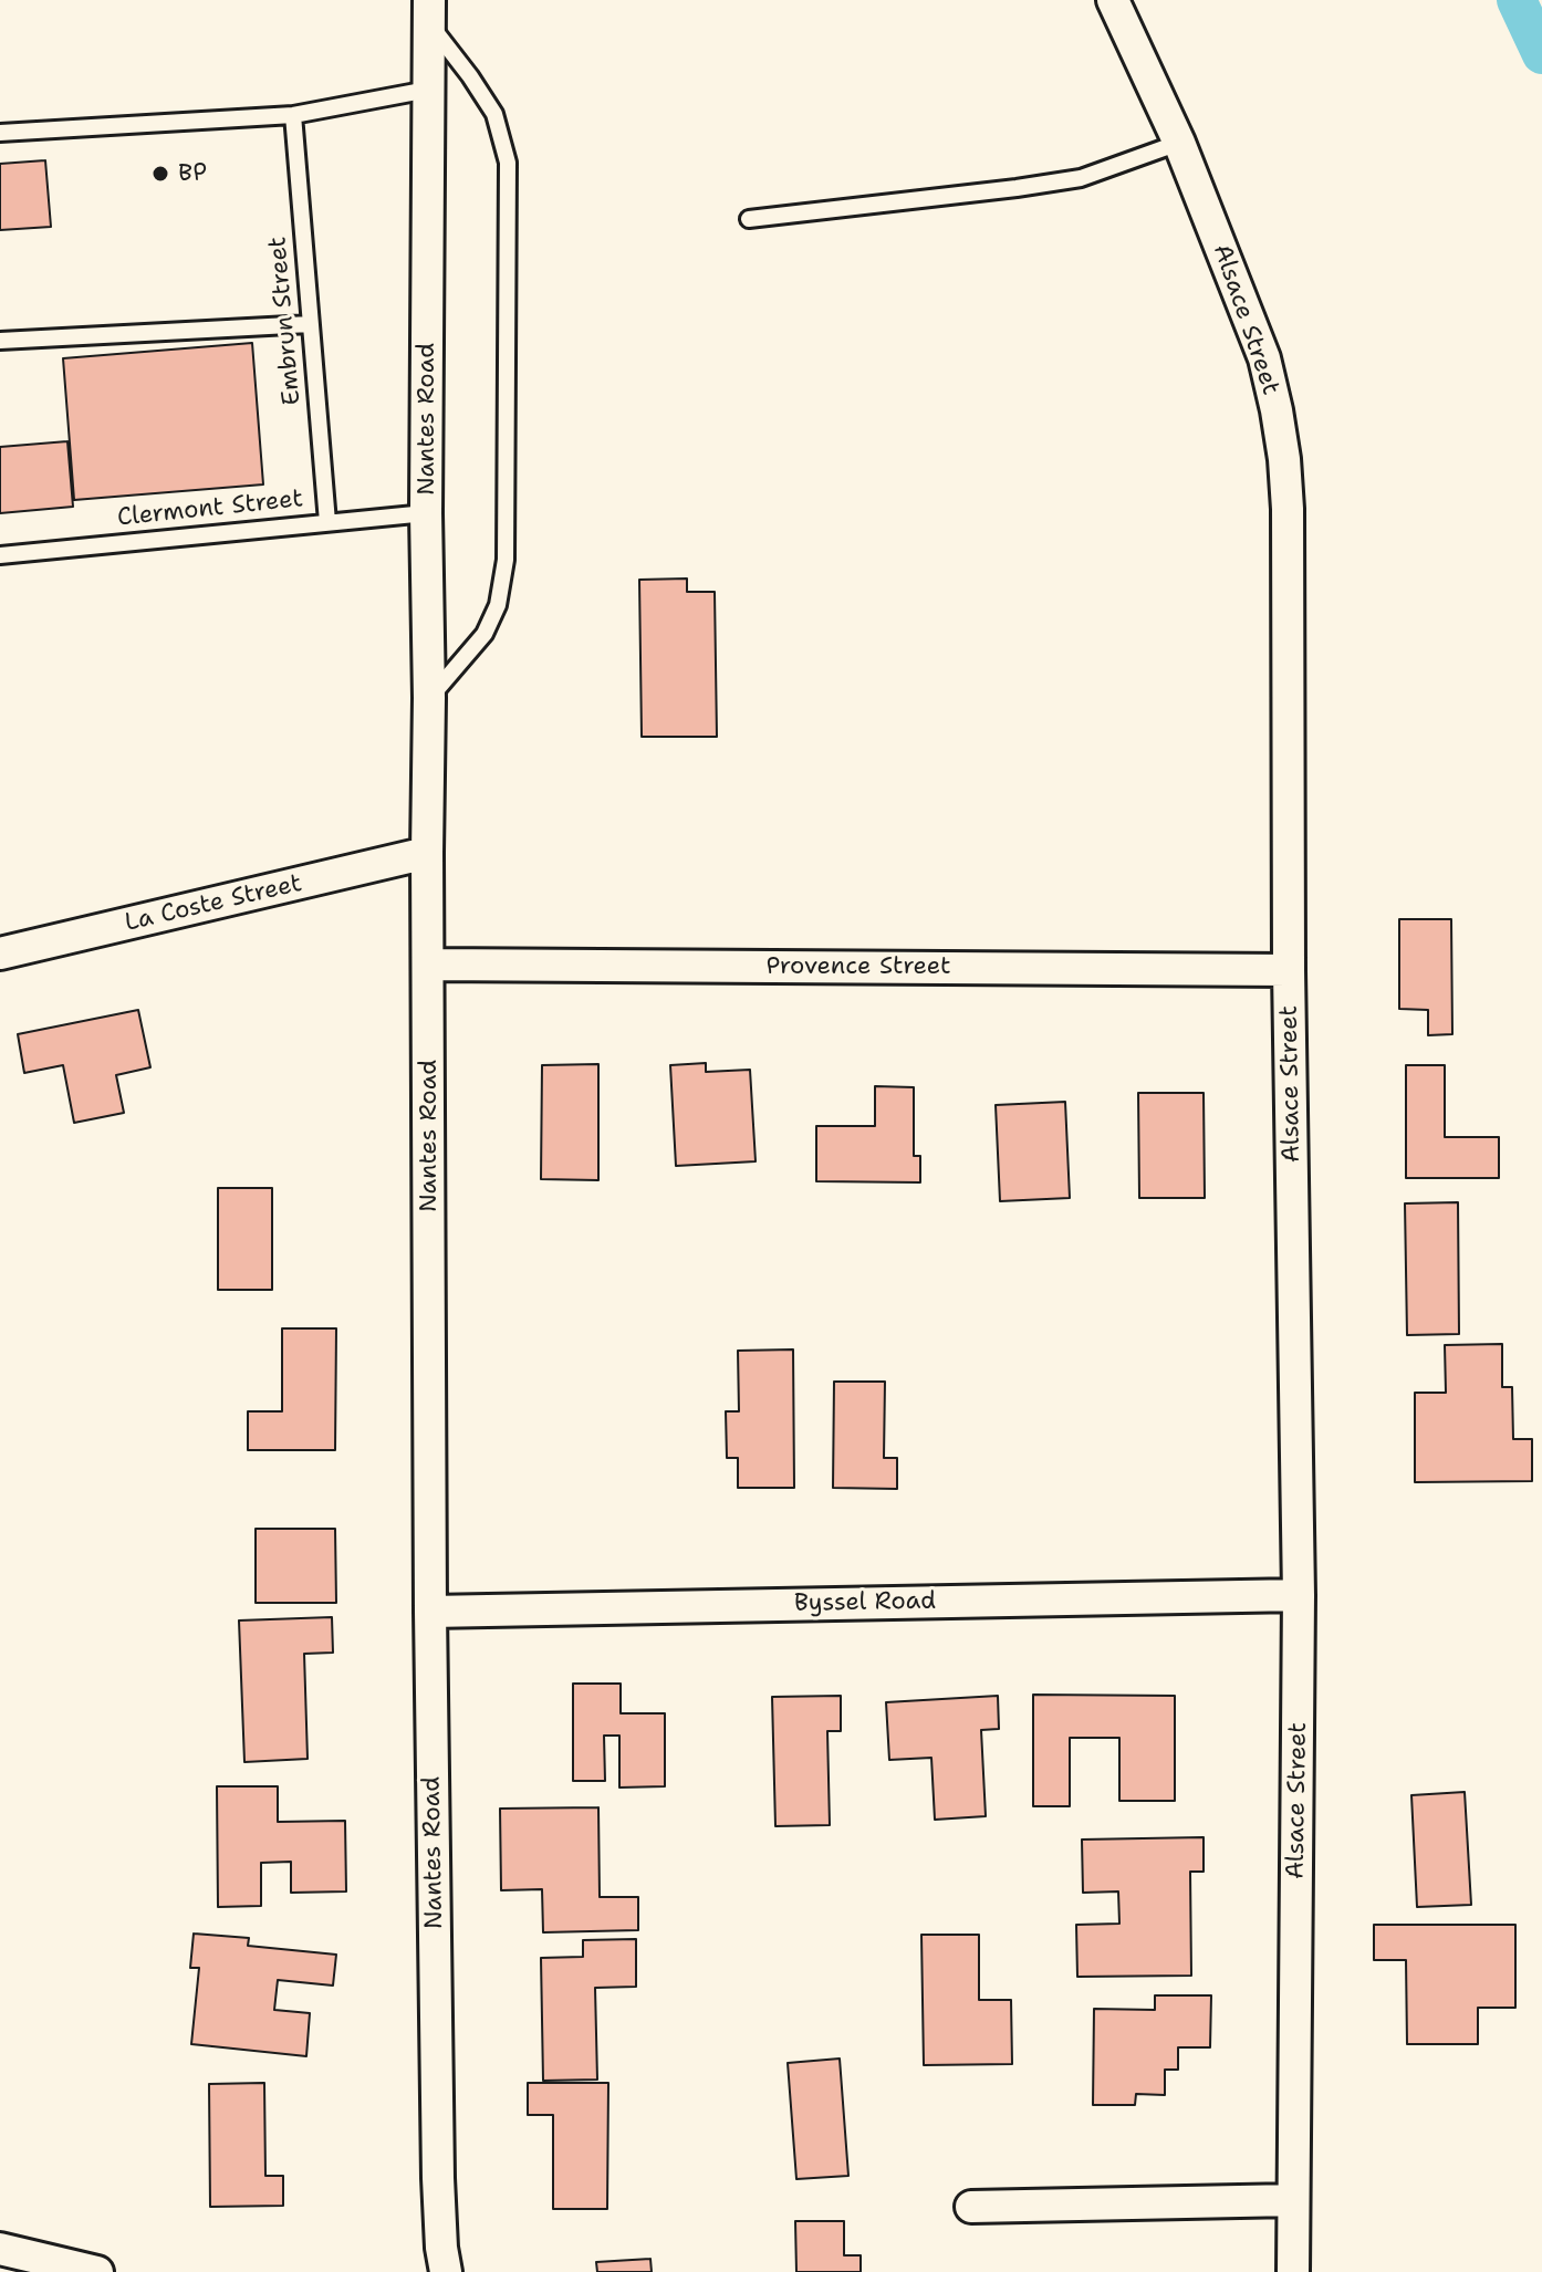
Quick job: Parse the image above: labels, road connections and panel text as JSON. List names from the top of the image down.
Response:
{
  "streets": {
    "street": [
      "Alsace Street",
      "Nantes Road",
      "La Coste Street",
      "Provence Street",
      "Byssel Road"
    ],
    "lane": ["Embrun Street", "Clermont Street"]
  },
  "crossings": [
    ["Alsace Street", "Provence Street"],
    ["Alsace Street", "Byssel Road"],
    ["Embrun Street", "Clermont Street"],
    ["Nantes Road", "Clermont Street"],
    ["Nantes Road", "La Coste Street"],
    ["Nantes Road", "Provence Street"],
    ["Nantes Road", "Byssel Road"]
  ],
  "places": ["BP"]
}
